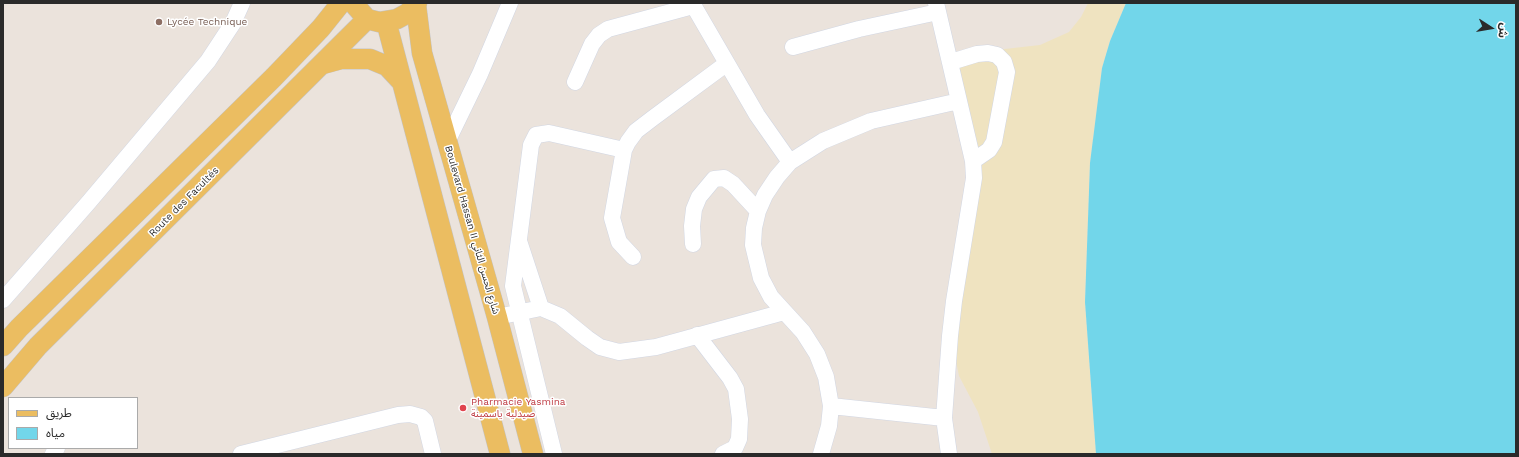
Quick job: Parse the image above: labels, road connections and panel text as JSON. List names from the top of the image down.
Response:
{
  "streets": {
    "main road": ["Route des Facultés", "Boulevard Hassan II شارع الحسن الثاني"]
  },
  "places": ["Lycée Technique", "Pharmacie Yasmina صيدلية ياسمينة"],
  "legend": ["طريق", "مياه"],
  "north": "right"
}
